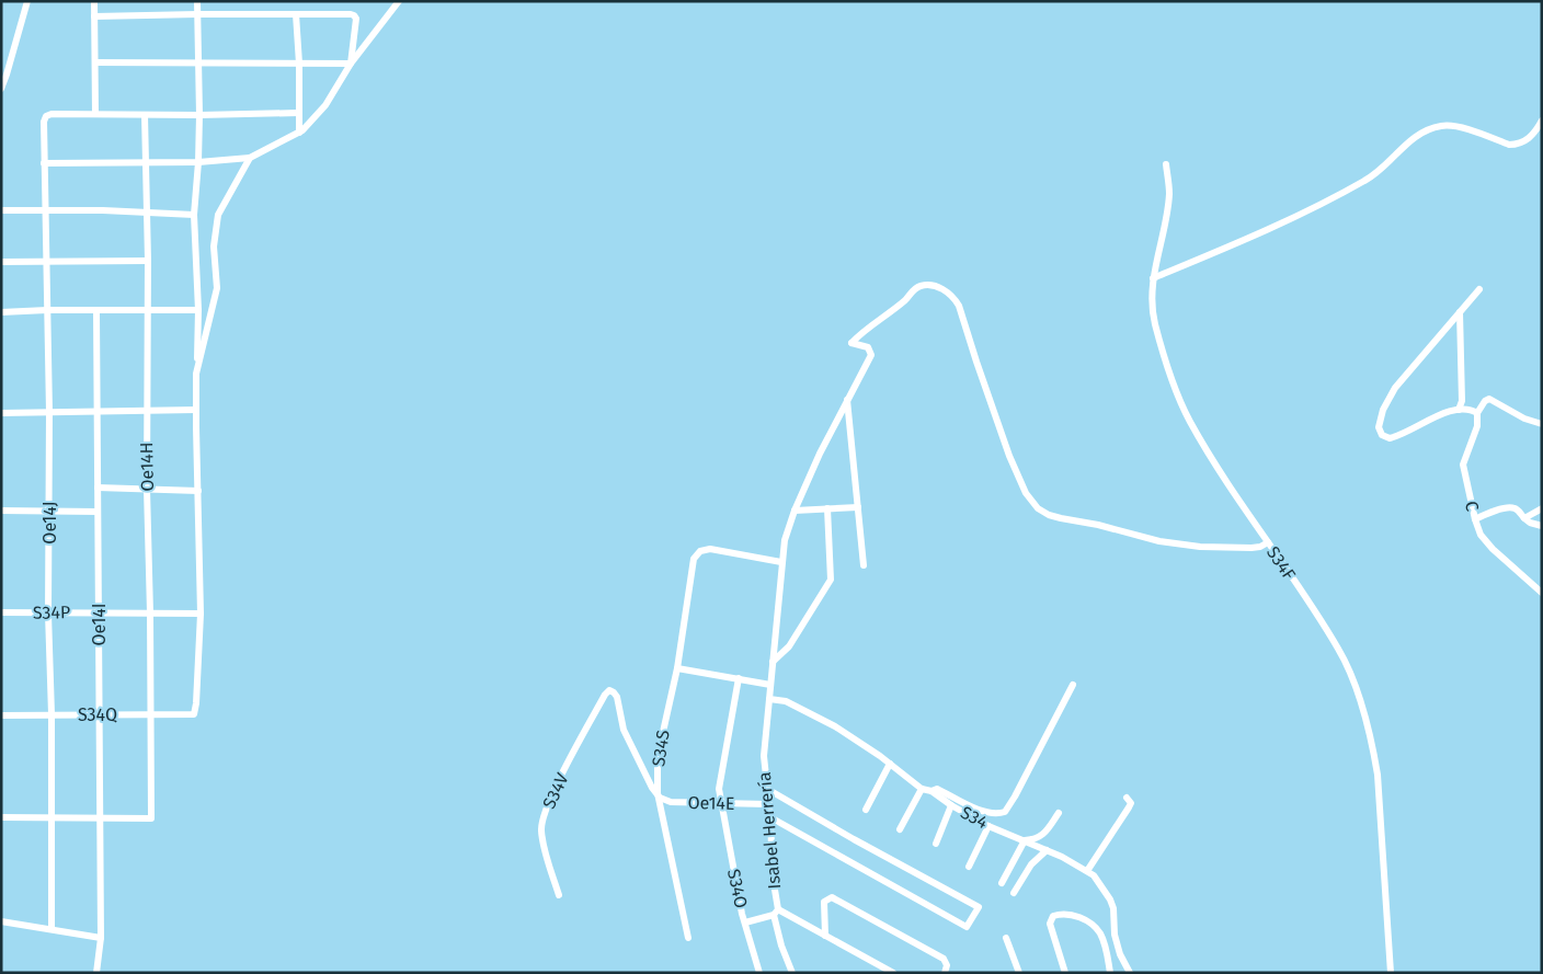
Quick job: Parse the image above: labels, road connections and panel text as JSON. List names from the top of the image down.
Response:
{
  "streets": {
    "street": [
      "Oe14H",
      "C",
      "Oe14J",
      "S34F",
      "S34P",
      "Oe14I",
      "S34Q",
      "S34S",
      "S34V",
      "Oe14E",
      "S34",
      "Isabel Herrería",
      "S34O"
    ]
  },
  "crossings": [
    ["Oe14H", "S34P"],
    ["Oe14H", "Oe14I"],
    ["Oe14H", "S34Q"],
    ["Oe14J", "S34P"],
    ["Oe14J", "S34Q"],
    ["S34F", "Isabel Herrería"],
    ["S34P", "Oe14I"],
    ["S34P", "S34Q"],
    ["Oe14I", "S34Q"],
    ["S34S", "S34V"],
    ["S34S", "Oe14E"],
    ["S34S", "Isabel Herrería"],
    ["S34V", "Oe14E"],
    ["Oe14E", "Isabel Herrería"],
    ["Oe14E", "S34O"],
    ["S34", "Isabel Herrería"]
  ]
}
